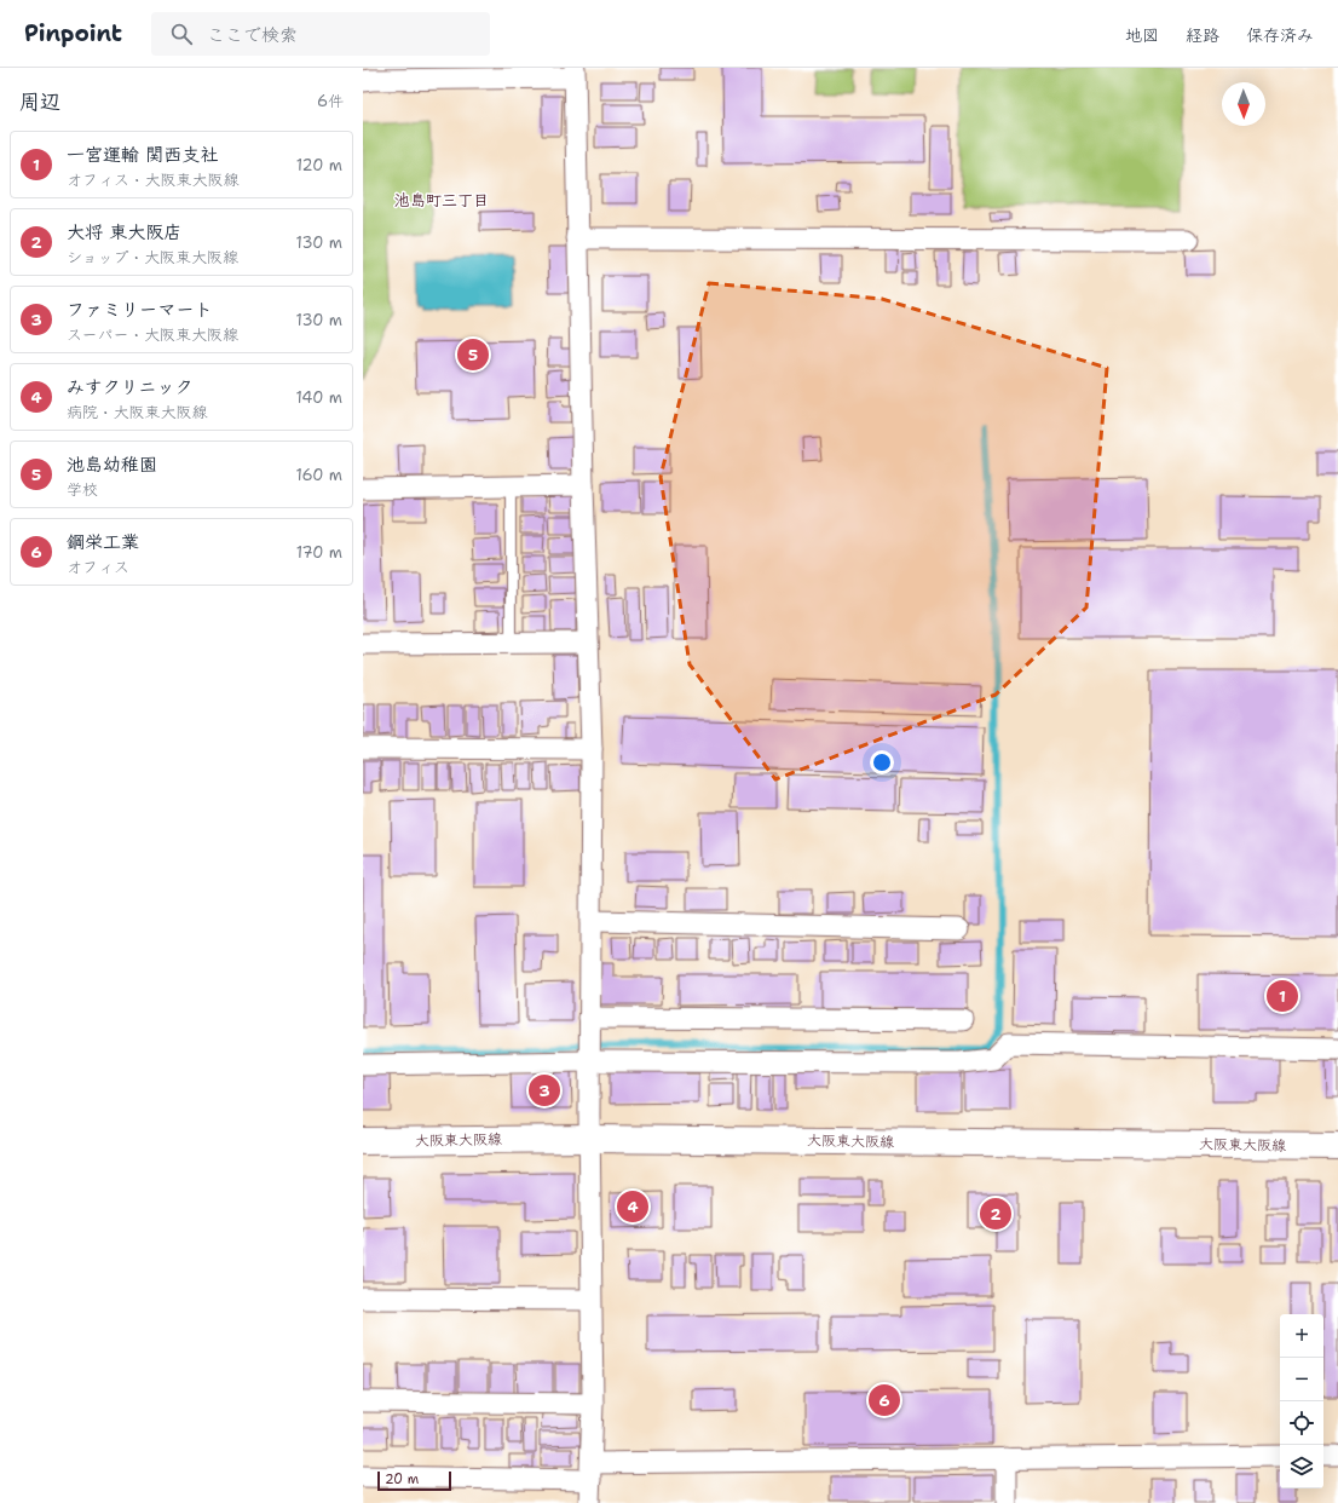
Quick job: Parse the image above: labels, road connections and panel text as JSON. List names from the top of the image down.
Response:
{
  "streets": {
    "main road": ["大阪東大阪線"]
  },
  "districts": ["池島町三丁目"],
  "scale_bar": "20 m",
  "north": "bottom",
  "page": {
    "header": "Pinpoint",
    "search": "ここで検索",
    "nav": ["地図", "経路", "保存済み"],
    "heading": ["周辺", "6件"],
    "list": [
      {
        "mark": "1",
        "name": "一宮運輸 関西支社",
        "note": "オフィス · 大阪東大阪線",
        "value": "120 m"
      },
      {
        "mark": "2",
        "name": "大将 東大阪店",
        "note": "ショップ · 大阪東大阪線",
        "value": "130 m"
      },
      {
        "mark": "3",
        "name": "ファミリーマート",
        "note": "スーパー · 大阪東大阪線",
        "value": "130 m"
      },
      {
        "mark": "4",
        "name": "みすクリニック",
        "note": "病院 · 大阪東大阪線",
        "value": "140 m"
      },
      {
        "mark": "5",
        "name": "池島幼稚園",
        "note": "学校",
        "value": "160 m"
      },
      {
        "mark": "6",
        "name": "鋼栄工業",
        "note": "オフィス",
        "value": "170 m"
      }
    ],
    "pins": [
      "5",
      "1",
      "3",
      "4",
      "2",
      "6"
    ],
    "map_buttons": ["+", "−"],
    "scale": "20 m"
  }
}
